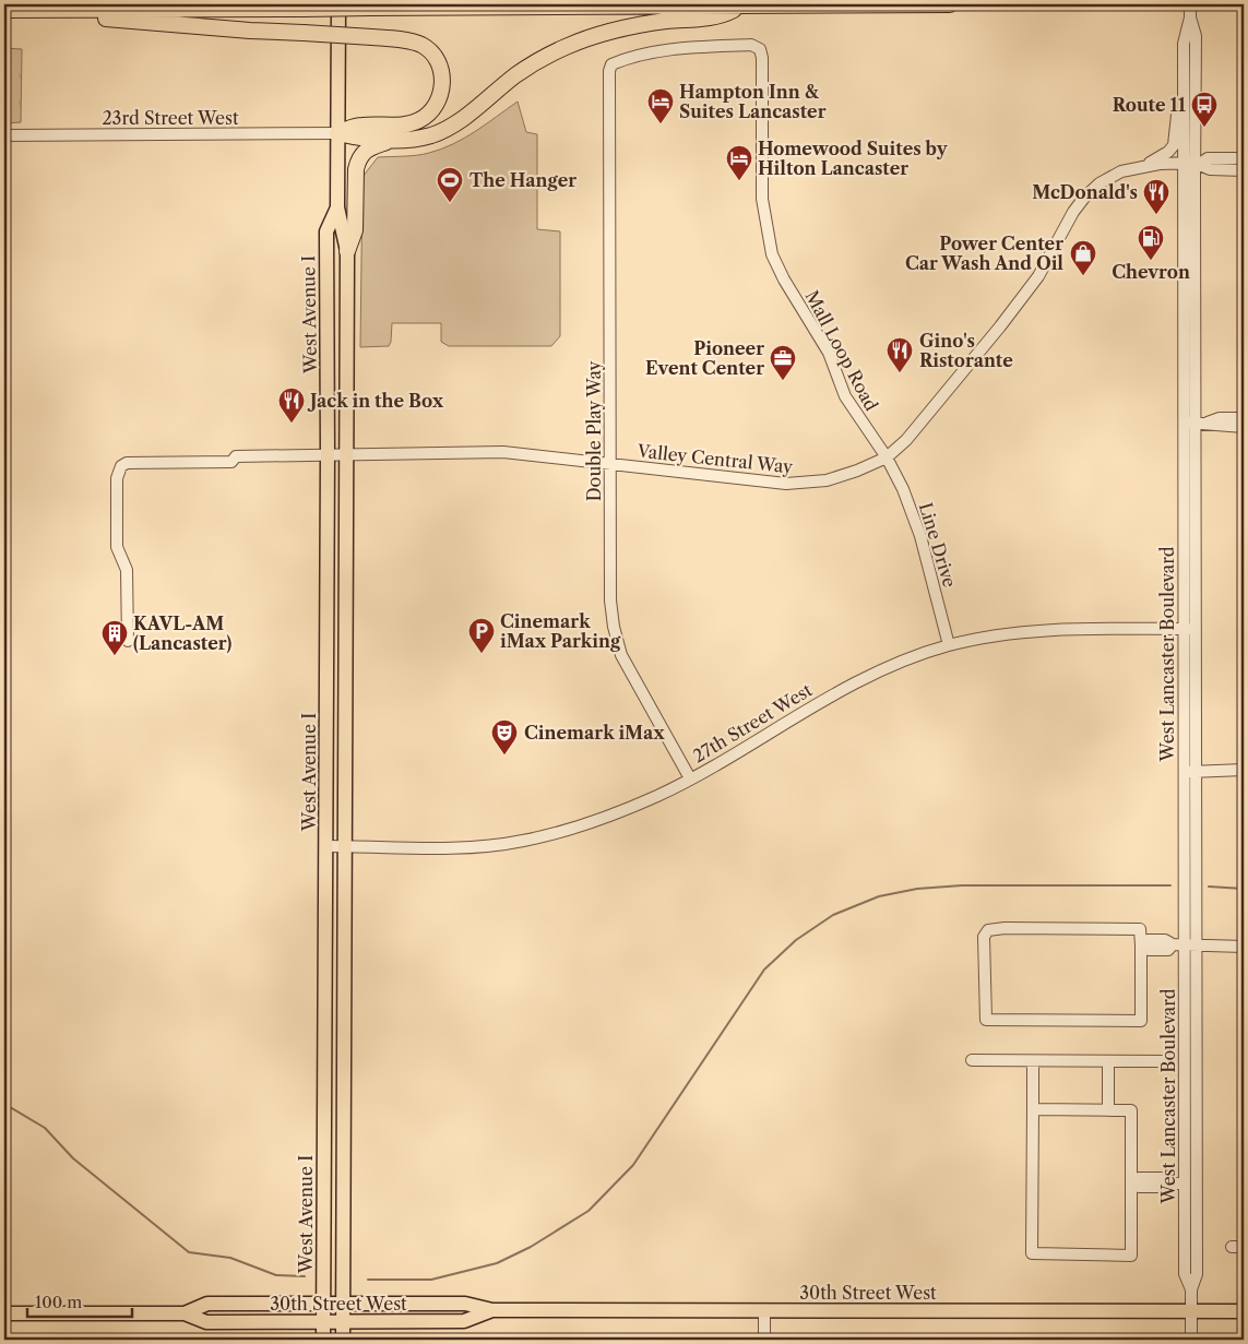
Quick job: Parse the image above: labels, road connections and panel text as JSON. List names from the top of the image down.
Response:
{
  "streets": {
    "main road": ["West Avenue I", "30th Street West"],
    "street": [
      "23rd Street West",
      "Mall Loop Road",
      "Double Play Way",
      "Valley Central Way",
      "Line Drive",
      "West Lancaster Boulevard",
      "27th Street West"
    ]
  },
  "crossings": [
    ["23rd Street West", "West Avenue I"],
    ["West Avenue I", "Valley Central Way"],
    ["West Avenue I", "27th Street West"],
    ["West Avenue I", "30th Street West"],
    ["Mall Loop Road", "Double Play Way"],
    ["Mall Loop Road", "Valley Central Way"],
    ["Mall Loop Road", "Line Drive"],
    ["Double Play Way", "Valley Central Way"],
    ["Double Play Way", "27th Street West"],
    ["Valley Central Way", "Line Drive"],
    ["Valley Central Way", "West Lancaster Boulevard"],
    ["Line Drive", "27th Street West"],
    ["West Lancaster Boulevard", "27th Street West"],
    ["West Lancaster Boulevard", "30th Street West"]
  ],
  "places": {
    "hotel": ["Hampton Inn & Suites Lancaster", "Homewood Suites by Hilton Lancaster"],
    "bus stop": ["Route 11"],
    "sports": ["The Hanger"],
    "restaurant": ["McDonald's", "Gino's Ristorante", "Jack in the Box"],
    "fuel station": ["Chevron"],
    "shop": ["Power Center Car Wash And Oil"],
    "office": ["Pioneer Event Center"],
    "parking": ["Cinemark iMax Parking"],
    "building": ["KAVL-AM (Lancaster)"],
    "theatre": ["Cinemark iMax"]
  },
  "scale_bar": "100 m"
}
